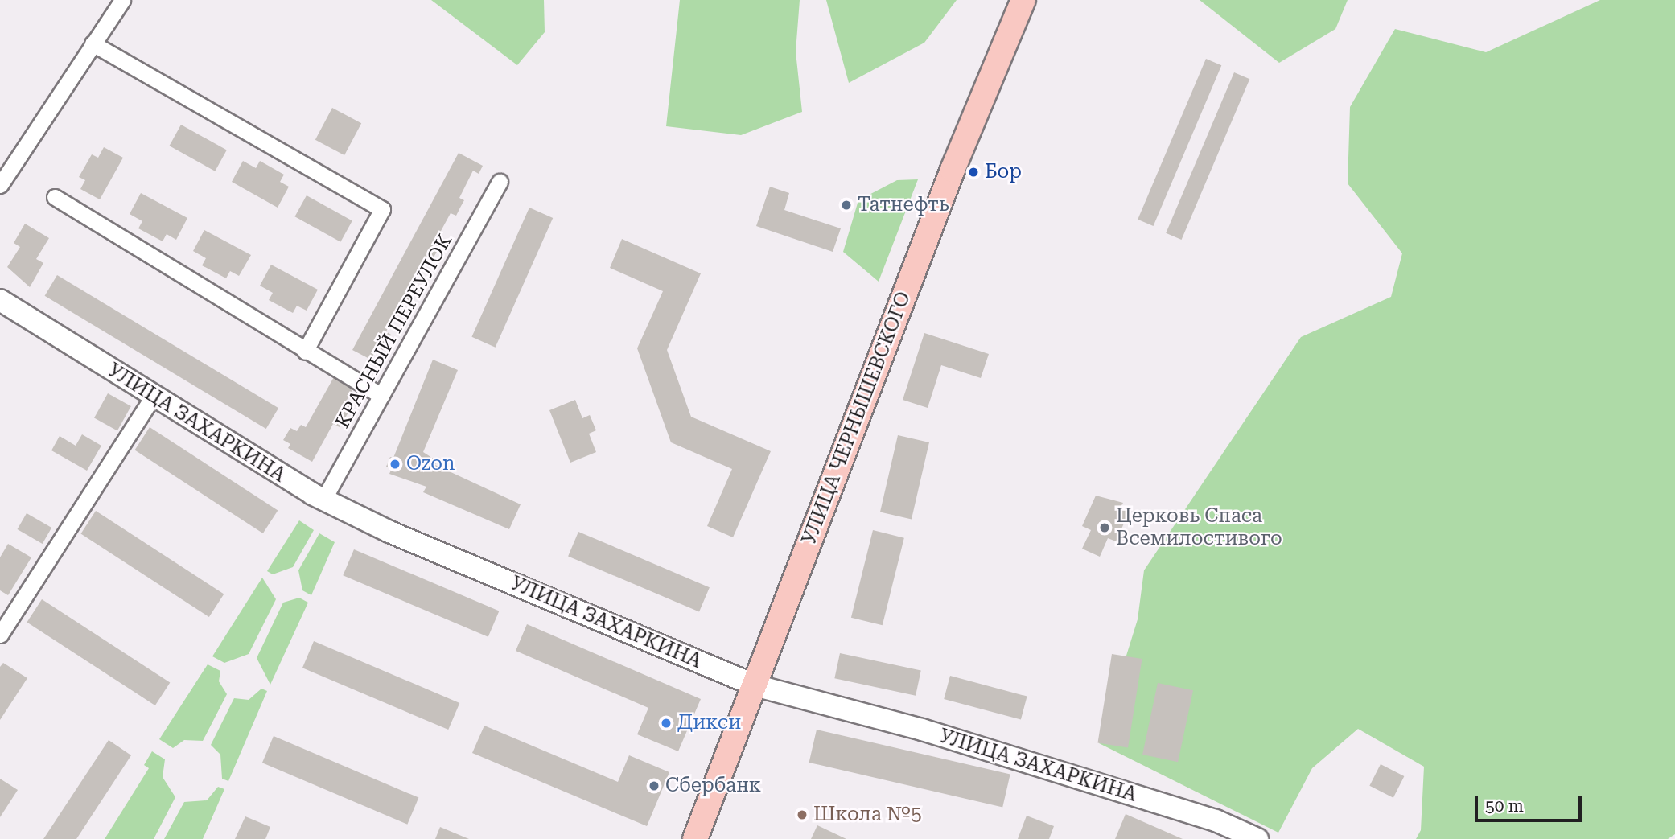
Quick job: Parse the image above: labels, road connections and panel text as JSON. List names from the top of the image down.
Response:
{
  "streets": {
    "main road": ["УЛИЦА ЧЕРНЫШЕВСКОГО"],
    "street": ["КРАСНЫЙ ПЕРЕУЛОК", "УЛИЦА ЗАХАРКИНА"]
  },
  "crossings": [
    ["КРАСНЫЙ ПЕРЕУЛОК", "УЛИЦА ЗАХАРКИНА"],
    ["УЛИЦА ЧЕРНЫШЕВСКОГО", "УЛИЦА ЗАХАРКИНА"]
  ],
  "places": [
    "Бор",
    "Татнефть",
    "Ozon",
    "Церковь Спаса Всемилостивого",
    "Дикси",
    "Сбербанк",
    "Школа №5"
  ],
  "scale_bar": "50 m"
}
